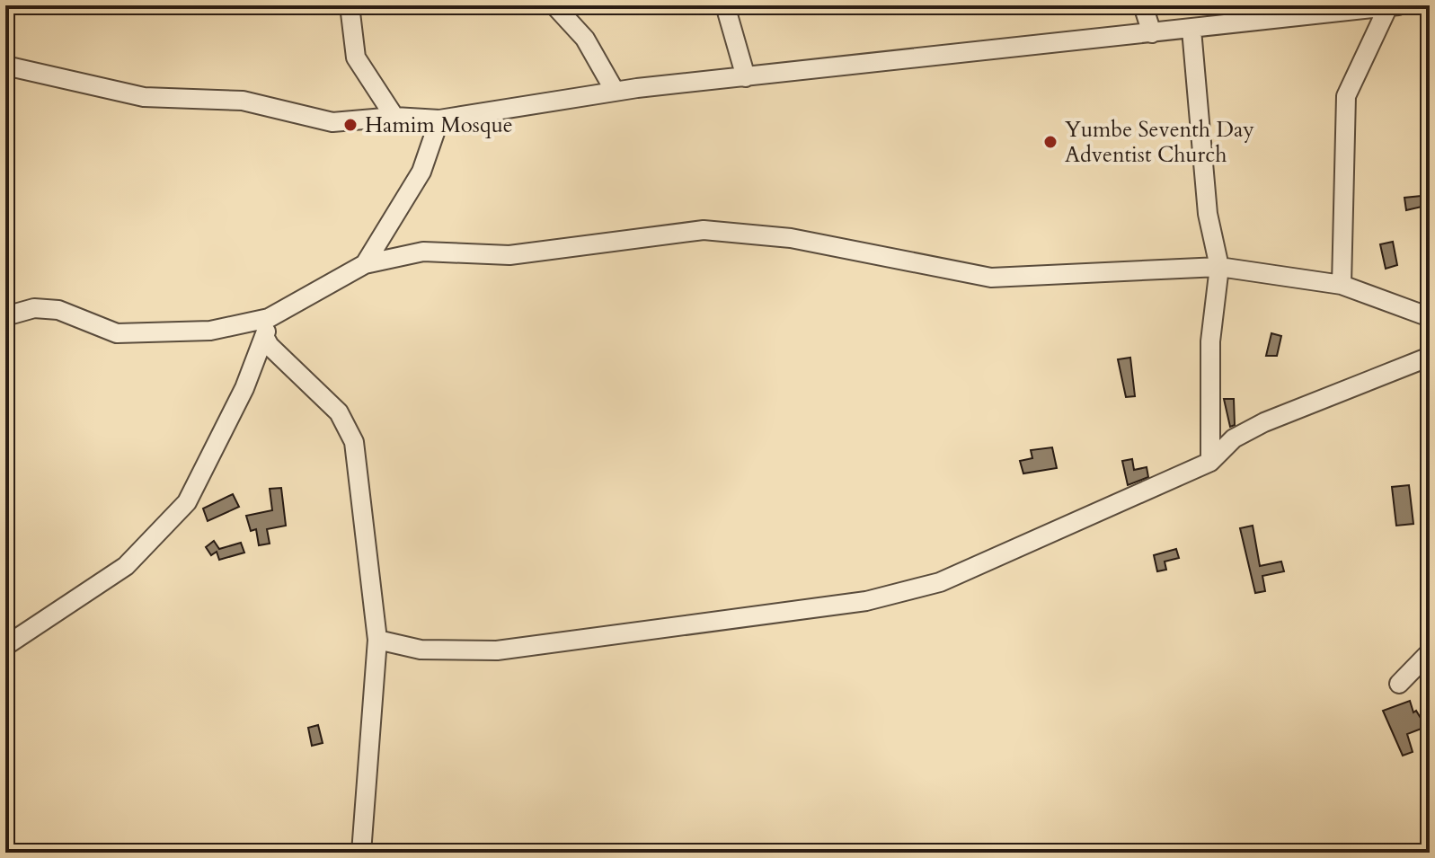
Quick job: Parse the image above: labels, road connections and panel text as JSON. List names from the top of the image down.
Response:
{
  "places": ["Hamim Mosque", "Yumbe Seventh Day Adventist Church"]
}
